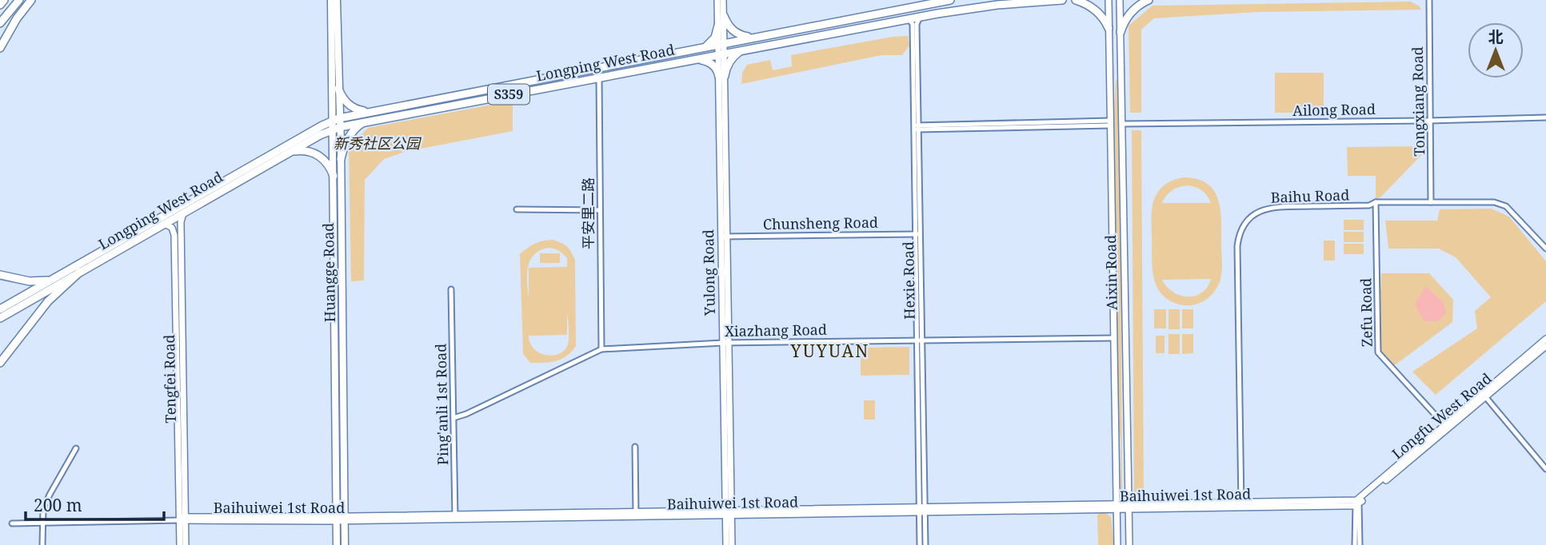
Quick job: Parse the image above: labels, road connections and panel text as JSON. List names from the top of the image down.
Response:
{
  "streets": {
    "main road": ["Longping West Road", "S359", "Huangge Road"],
    "street": [
      "Tongxiang Road",
      "Ailong Road",
      "Baihu Road",
      "平安里二路",
      "Chunsheng Road",
      "Yulong Road",
      "Aixin Road",
      "Hexie Road",
      "Zefu Road",
      "Xiazhang Road",
      "Tengfei Road",
      "Ping'anli 1st Road",
      "Longfu West Road",
      "Baihuiwei 1st Road"
    ]
  },
  "crossings": [
    ["Longping West Road", "平安里二路"],
    ["Longping West Road", "Huangge Road"],
    ["Longping West Road", "Yulong Road"],
    ["Longping West Road", "Hexie Road"],
    ["Longping West Road", "Tengfei Road"],
    ["Tongxiang Road", "Ailong Road"],
    ["Tongxiang Road", "Baihu Road"],
    ["Ailong Road", "Aixin Road"],
    ["Baihu Road", "Zefu Road"],
    ["Baihu Road", "Baihuiwei 1st Road"],
    ["平安里二路", "Xiazhang Road"],
    ["Chunsheng Road", "Yulong Road"],
    ["Chunsheng Road", "Hexie Road"],
    ["Huangge Road", "Baihuiwei 1st Road"],
    ["Yulong Road", "Xiazhang Road"],
    ["Yulong Road", "Baihuiwei 1st Road"],
    ["Aixin Road", "Xiazhang Road"],
    ["Aixin Road", "Baihuiwei 1st Road"],
    ["Hexie Road", "Xiazhang Road"],
    ["Hexie Road", "Baihuiwei 1st Road"],
    ["Zefu Road", "Longfu West Road"],
    ["Xiazhang Road", "Ping'anli 1st Road"],
    ["Tengfei Road", "Baihuiwei 1st Road"],
    ["Ping'anli 1st Road", "Baihuiwei 1st Road"],
    ["Longfu West Road", "Baihuiwei 1st Road"]
  ],
  "districts": ["YUYUAN"],
  "parks": ["新秀社区公园"],
  "scale_bar": "200 m",
  "north": "top"
}
